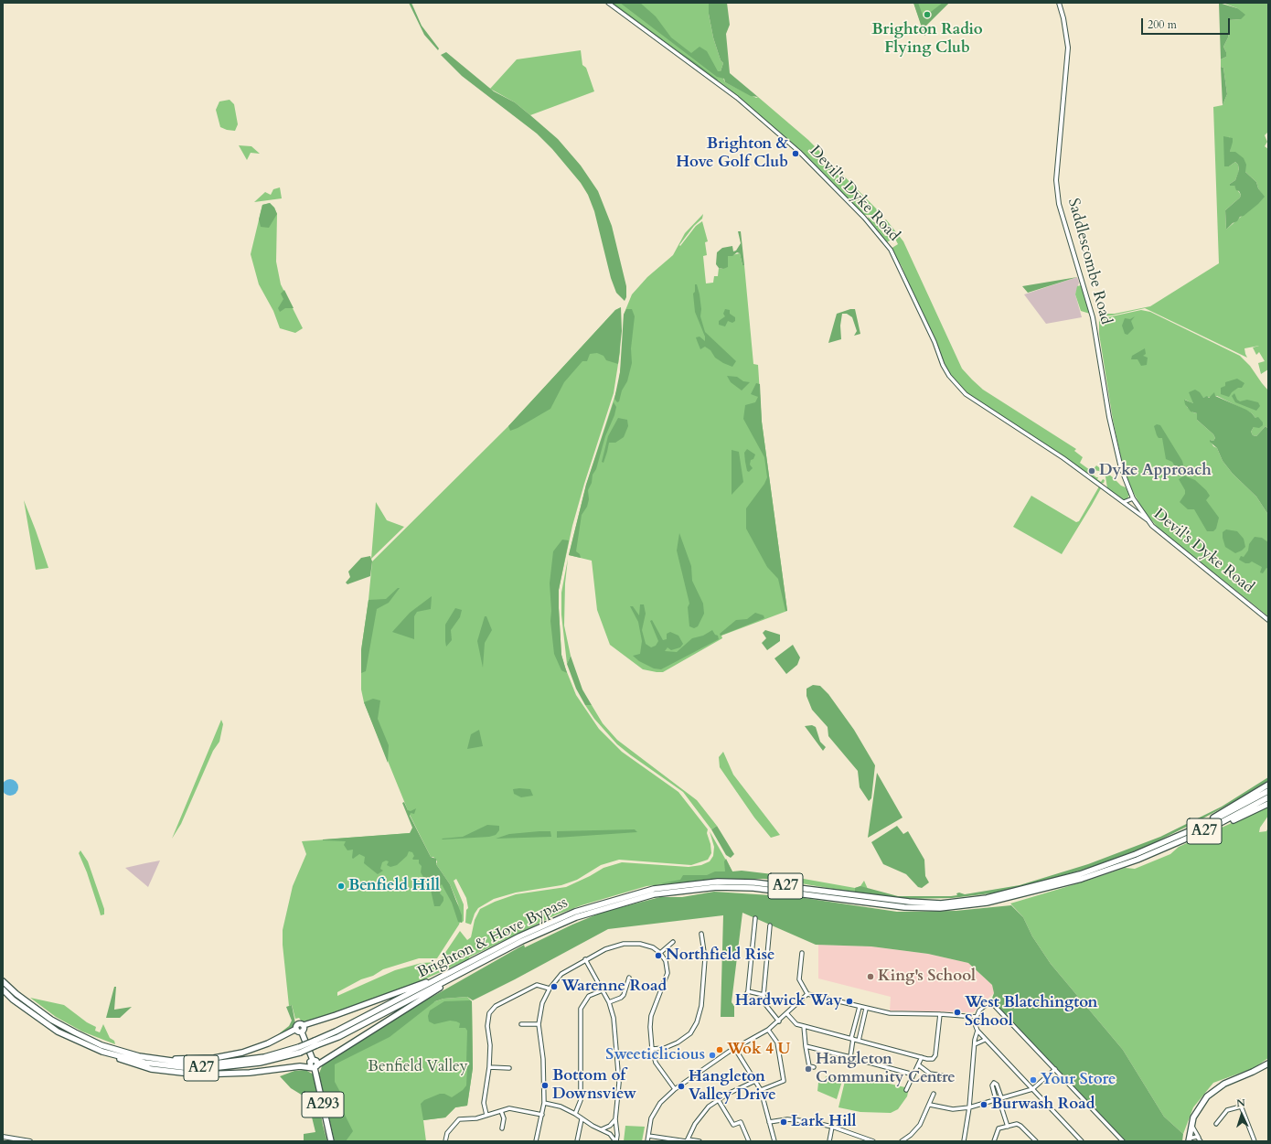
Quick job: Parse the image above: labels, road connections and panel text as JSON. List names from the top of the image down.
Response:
{
  "streets": {
    "main road": ["A27", "Brighton & Hove Bypass", "A293"],
    "street": ["Devil's Dyke Road", "Saddlescombe Road"]
  },
  "crossings": [
    ["Devil's Dyke Road", "Saddlescombe Road"],
    ["A27", "Brighton & Hove Bypass"],
    ["A27", "A293"]
  ],
  "parks": ["Benfield Valley"],
  "places": [
    "Brighton Radio Flying Club",
    "Brighton & Hove Golf Club",
    "Dyke Approach",
    "Benfield Hill",
    "Northfield Rise",
    "King's School",
    "Warenne Road",
    "Hardwick Way",
    "West Blatchington School",
    "Wok 4 U",
    "Sweetielicious",
    "Hangleton Community Centre",
    "Your Store",
    "Bottom of Downsview",
    "Hangleton Valley Drive",
    "Burwash Road",
    "Lark Hill"
  ],
  "scale_bar": "200 m",
  "north": "top"
}
